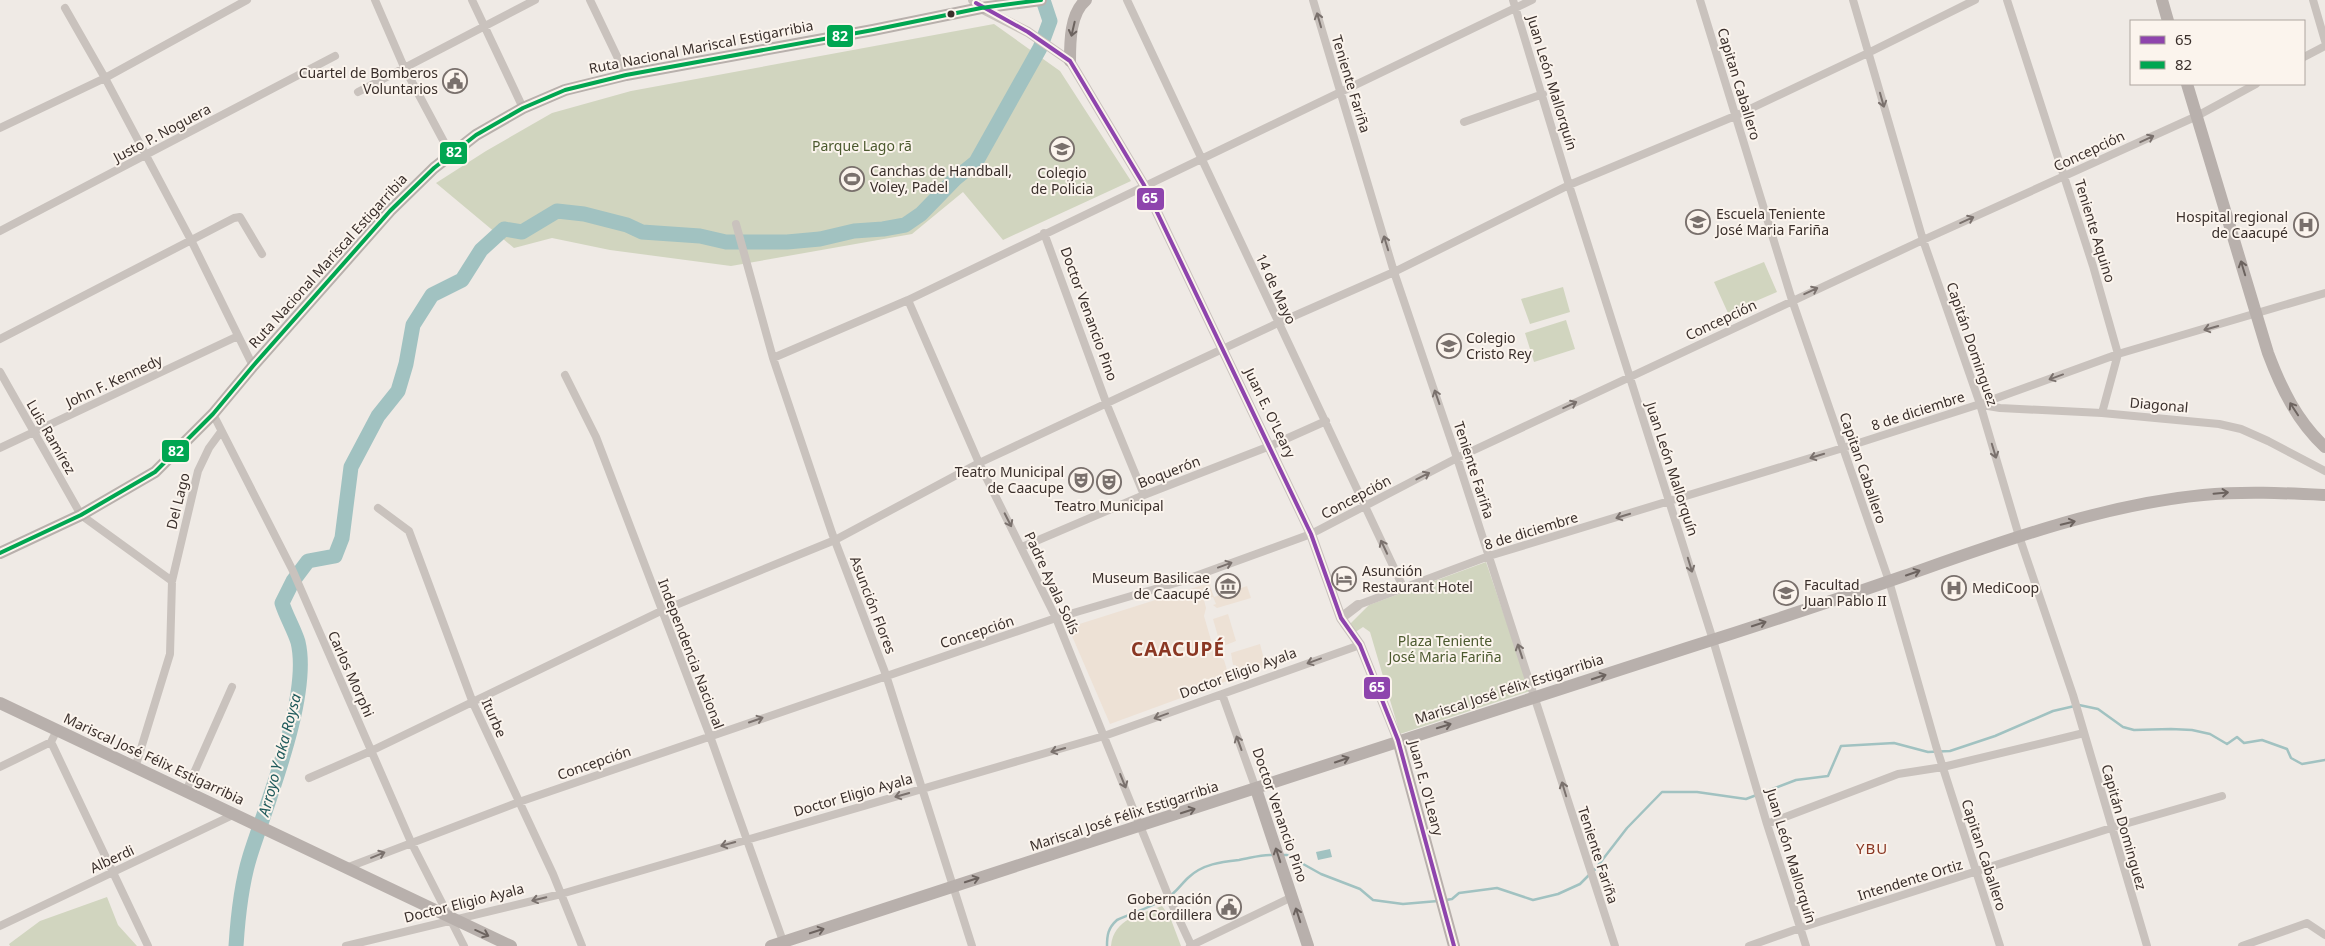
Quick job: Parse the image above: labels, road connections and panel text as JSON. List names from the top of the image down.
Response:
{
  "streets": {
    "main road": [
      "Ruta Nacional Mariscal Estigarribia",
      "Doctor Venancio Pino",
      "Juan E. O'Leary",
      "Mariscal José Félix Estigarribia"
    ],
    "street": [
      "Juan León Mallorquín",
      "Teniente Fariña",
      "Capitan Caballero",
      "Justo P. Noguera",
      "Concepción",
      "Teniente Aquino",
      "14 de Mayo",
      "Capitán Dominguez",
      "John F. Kennedy",
      "Diagonal",
      "8 de diciembre",
      "Luis Ramírez",
      "Boquerón",
      "Del Lago",
      "Padre Ayala Solís",
      "Asunción Flores",
      "Independencia Nacional",
      "Doctor Eligio Ayala",
      "Carlos Morphi",
      "Iturbe",
      "Alberdi",
      "Intendente Ortiz"
    ]
  },
  "crossings": [
    ["Ruta Nacional Mariscal Estigarribia", "Juan E. O'Leary"],
    ["Ruta Nacional Mariscal Estigarribia", "Luis Ramírez"],
    ["Ruta Nacional Mariscal Estigarribia", "Carlos Morphi"],
    ["Juan León Mallorquín", "Concepción"],
    ["Juan León Mallorquín", "8 de diciembre"],
    ["Juan León Mallorquín", "Mariscal José Félix Estigarribia"],
    ["Juan León Mallorquín", "Intendente Ortiz"],
    ["Teniente Fariña", "Concepción"],
    ["Teniente Fariña", "8 de diciembre"],
    ["Teniente Fariña", "Mariscal José Félix Estigarribia"],
    ["Capitan Caballero", "Concepción"],
    ["Capitan Caballero", "8 de diciembre"],
    ["Capitan Caballero", "Mariscal José Félix Estigarribia"],
    ["Capitan Caballero", "Intendente Ortiz"],
    ["Concepción", "Teniente Aquino"],
    ["Concepción", "14 de Mayo"],
    ["Concepción", "Capitán Dominguez"],
    ["Concepción", "Juan E. O'Leary"],
    ["Concepción", "Padre Ayala Solís"],
    ["Concepción", "Asunción Flores"],
    ["Concepción", "Independencia Nacional"],
    ["Concepción", "Carlos Morphi"],
    ["Concepción", "Mariscal José Félix Estigarribia"],
    ["Concepción", "Iturbe"],
    ["Teniente Aquino", "8 de diciembre"],
    ["14 de Mayo", "8 de diciembre"],
    ["14 de Mayo", "Boquerón"],
    ["Doctor Venancio Pino", "Boquerón"],
    ["Doctor Venancio Pino", "Doctor Eligio Ayala"],
    ["Doctor Venancio Pino", "Mariscal José Félix Estigarribia"],
    ["Capitán Dominguez", "Diagonal"],
    ["Capitán Dominguez", "8 de diciembre"],
    ["Capitán Dominguez", "Mariscal José Félix Estigarribia"],
    ["Capitán Dominguez", "Intendente Ortiz"],
    ["John F. Kennedy", "Luis Ramírez"],
    ["Diagonal", "8 de diciembre"],
    ["Juan E. O'Leary", "Boquerón"],
    ["Juan E. O'Leary", "Doctor Eligio Ayala"],
    ["Juan E. O'Leary", "Mariscal José Félix Estigarribia"],
    ["Boquerón", "Padre Ayala Solís"],
    ["Del Lago", "Carlos Morphi"],
    ["Del Lago", "Mariscal José Félix Estigarribia"],
    ["Padre Ayala Solís", "Doctor Eligio Ayala"],
    ["Padre Ayala Solís", "Mariscal José Félix Estigarribia"],
    ["Asunción Flores", "Doctor Eligio Ayala"],
    ["Asunción Flores", "Mariscal José Félix Estigarribia"],
    ["Independencia Nacional", "Doctor Eligio Ayala"],
    ["Independencia Nacional", "Mariscal José Félix Estigarribia"],
    ["Doctor Eligio Ayala", "Carlos Morphi"],
    ["Doctor Eligio Ayala", "Mariscal José Félix Estigarribia"],
    ["Doctor Eligio Ayala", "Iturbe"],
    ["Carlos Morphi", "Mariscal José Félix Estigarribia"],
    ["Mariscal José Félix Estigarribia", "Alberdi"]
  ],
  "one_way": [
    "Teniente Fariña",
    "Concepción",
    "Doctor Venancio Pino",
    "8 de diciembre",
    "Doctor Eligio Ayala",
    "Mariscal José Félix Estigarribia"
  ],
  "districts": ["CAACUPÉ", "YBU"],
  "water": ["Arroyo Y aka Roysa"],
  "parks": ["Parque Lago rã", "Plaza Teniente José Maria Fariña"],
  "places": {
    "public building": ["Cuartel de Bomberos Voluntarios", "Gobernación de Cordillera"],
    "school or university": [
      "Colegio de Policia",
      "Escuela Teniente José Maria Fariña",
      "Colegio Cristo Rey",
      "Facultad Juan Pablo II"
    ],
    "sports": ["Canchas de Handball, Voley, Padel"],
    "hospital": ["Hospital regional de Caacupé", "MediCoop"],
    "theatre": ["Teatro Municipal de Caacupe", "Teatro Municipal"],
    "hotel": ["Asunción Restaurant Hotel"],
    "museum": ["Museum Basilicae de Caacupé"]
  },
  "lines": ["transit line 82", "transit line 65"],
  "legend": ["65", "82"]
}
